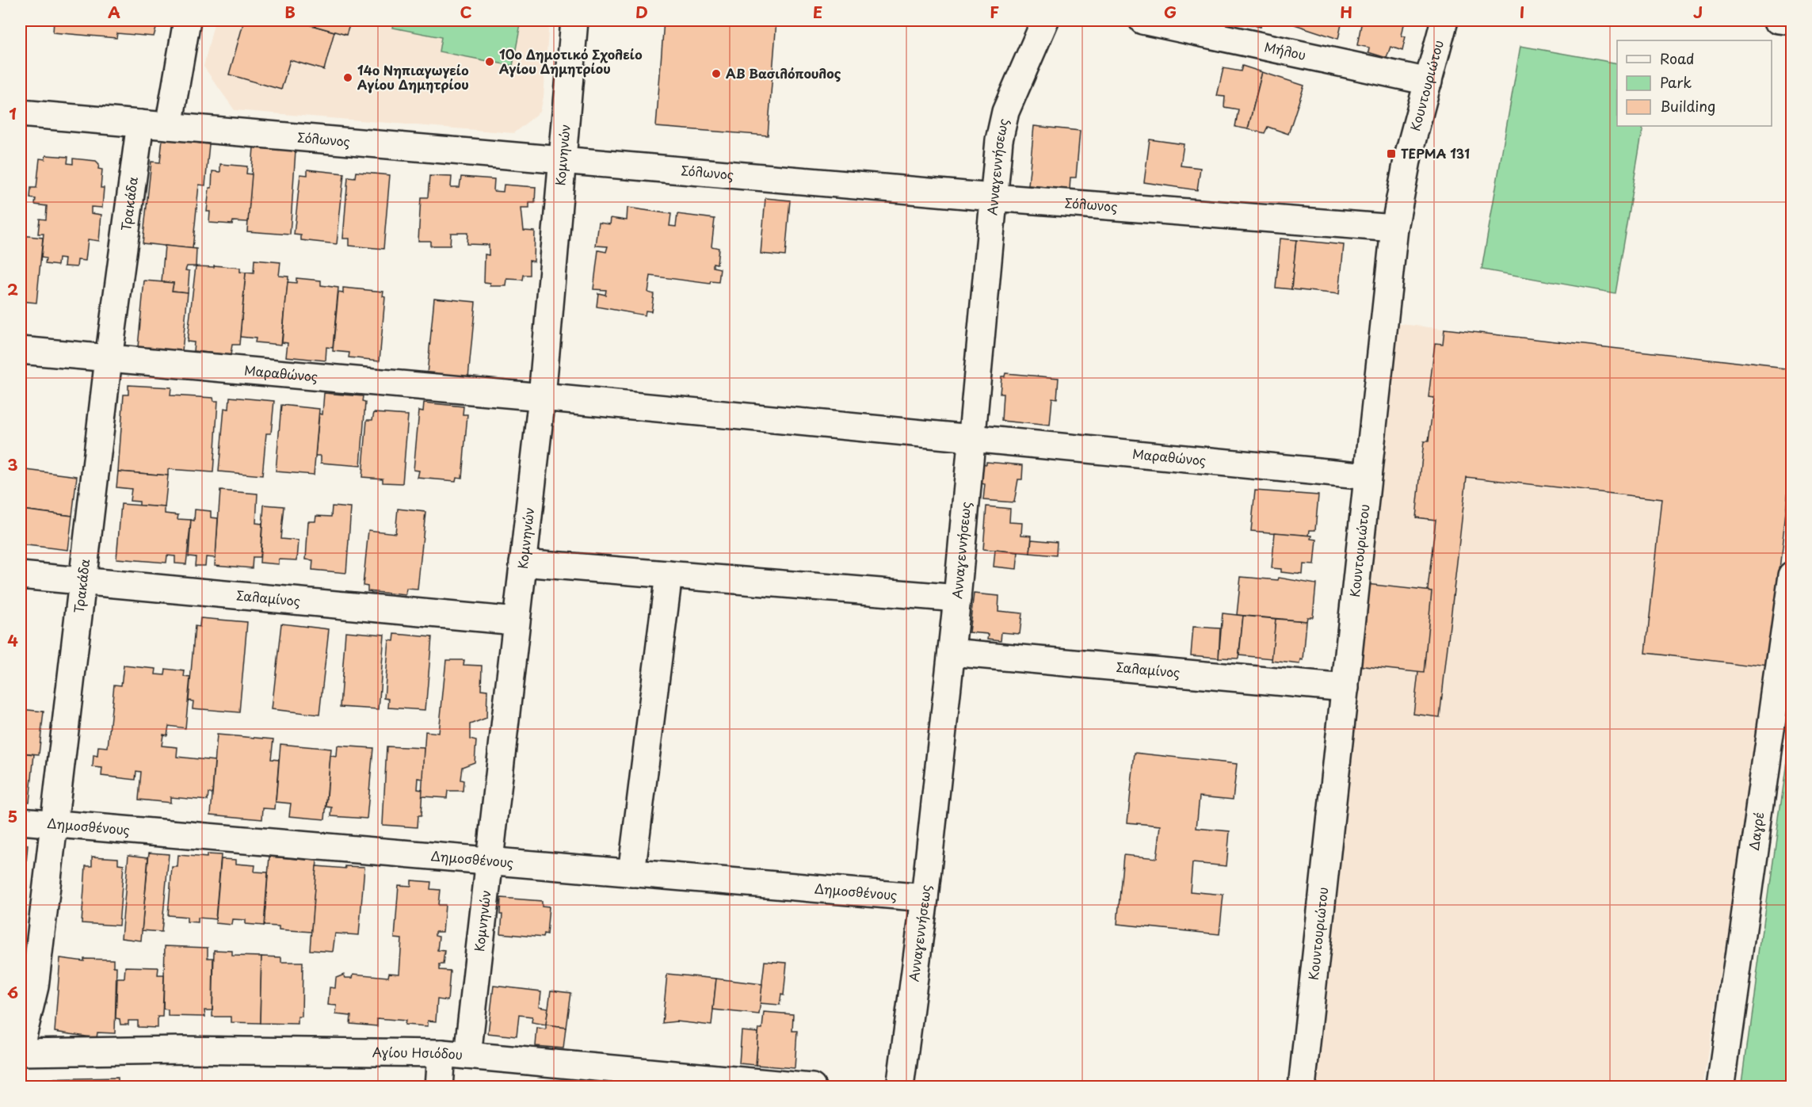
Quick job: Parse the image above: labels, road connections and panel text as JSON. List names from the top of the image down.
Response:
{
  "streets": {
    "street": [
      "Μήλου",
      "Κουντουριώτου",
      "Σόλωνος",
      "Κομνηνών",
      "Ανναγεννήσεως",
      "Τρακάδα",
      "Μαραθώνος",
      "Σαλαμίνος",
      "Δημοσθένους",
      "Δαγρέ",
      "Αγίου Ησιόδου"
    ]
  },
  "crossings": [
    ["Μήλου", "Κουντουριώτου"],
    ["Κουντουριώτου", "Σόλωνος"],
    ["Κουντουριώτου", "Μαραθώνος"],
    ["Κουντουριώτου", "Σαλαμίνος"],
    ["Σόλωνος", "Κομνηνών"],
    ["Σόλωνος", "Ανναγεννήσεως"],
    ["Σόλωνος", "Τρακάδα"],
    ["Κομνηνών", "Μαραθώνος"],
    ["Κομνηνών", "Σαλαμίνος"],
    ["Κομνηνών", "Δημοσθένους"],
    ["Κομνηνών", "Αγίου Ησιόδου"],
    ["Ανναγεννήσεως", "Μαραθώνος"],
    ["Ανναγεννήσεως", "Σαλαμίνος"],
    ["Ανναγεννήσεως", "Δημοσθένους"],
    ["Τρακάδα", "Μαραθώνος"],
    ["Τρακάδα", "Σαλαμίνος"],
    ["Τρακάδα", "Δημοσθένους"]
  ],
  "places": {
    "other": ["10ο Δημοτικό Σχολείο Αγίου Δημητρίου", "ΑΒ Βασιλόπουλος", "14ο Νηπιαγωγείο Αγίου Δημητρίου"],
    "transit": ["ΤΕΡΜΑ 131"]
  },
  "legend": ["Road", "Park", "Building"],
  "grid": {
    "columns": [
      "A",
      "B",
      "C",
      "D",
      "E",
      "F",
      "G",
      "H",
      "I",
      "J"
    ],
    "rows": [
      "1",
      "2",
      "3",
      "4",
      "5",
      "6"
    ]
  }
}
